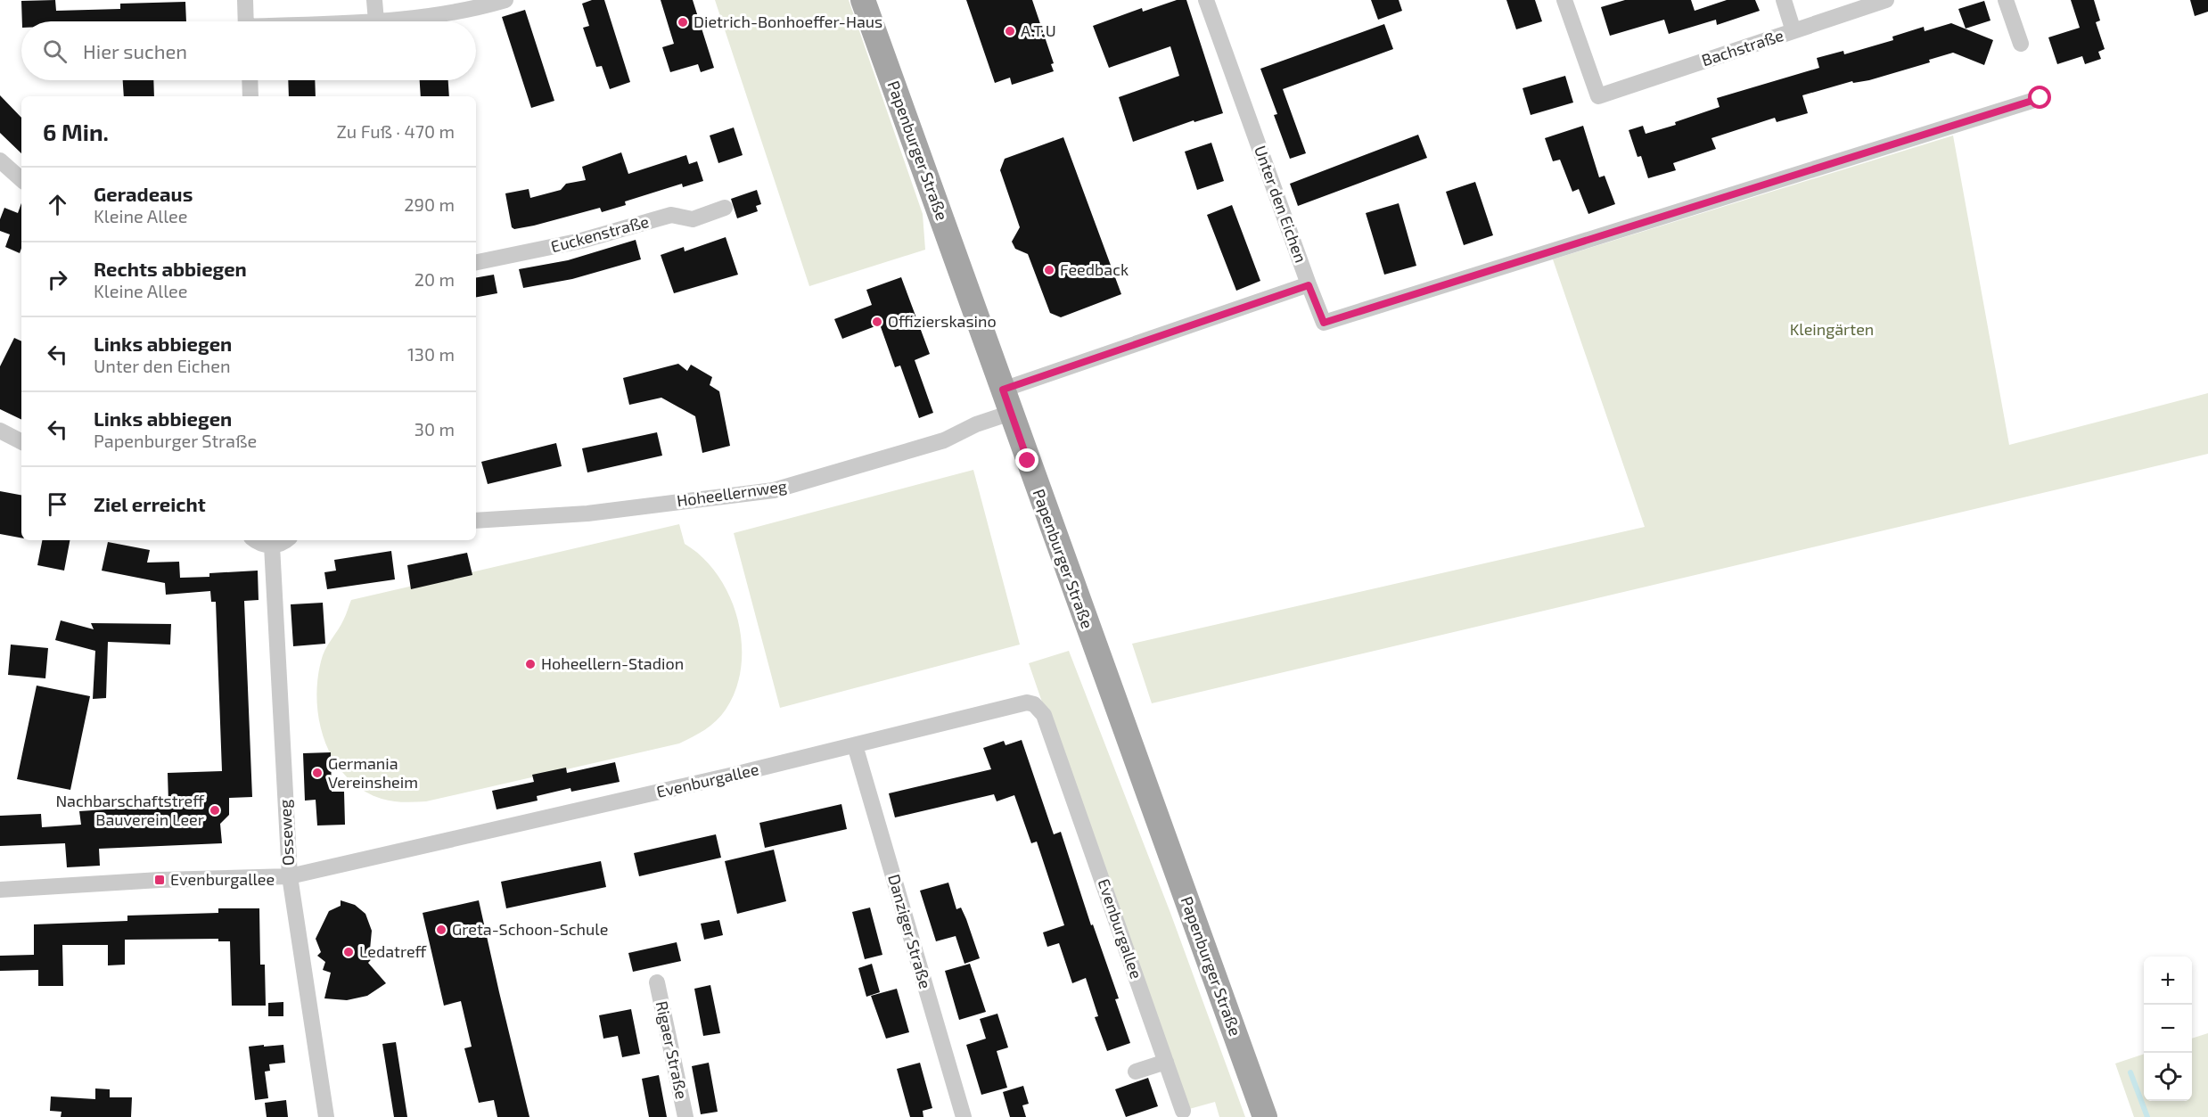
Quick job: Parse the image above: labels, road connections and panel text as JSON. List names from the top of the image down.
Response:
{
  "streets": {
    "main road": ["Papenburger Straße"],
    "street": [
      "Bachstraße",
      "Unter den Eichen",
      "Euckenstraße",
      "Hoheellernweg",
      "Evenburgallee",
      "Osseweg",
      "Danziger Straße",
      "Rigaer Straße"
    ]
  },
  "crossings": [
    ["Papenburger Straße", "Unter den Eichen"],
    ["Papenburger Straße", "Hoheellernweg"],
    ["Unter den Eichen", "Hoheellernweg"],
    ["Evenburgallee", "Osseweg"],
    ["Evenburgallee", "Danziger Straße"]
  ],
  "parks": ["Kleingärten"],
  "places": {
    "other": [
      "Dietrich-Bonhoeffer-Haus",
      "A.T.U",
      "Feedback",
      "Offizierskasino",
      "Hoheellern-Stadion",
      "Germania Vereinsheim",
      "Nachbarschaftstreff Bauverein Leer",
      "Greta-Schoon-Schule",
      "Ledatreff"
    ],
    "transit": ["Evenburgallee"]
  },
  "page": {
    "search": "Hier suchen",
    "heading": ["6 Min.", "Zu Fuß · 470 m"],
    "list": [
      ["Geradeaus", "Kleine Allee", "290 m"],
      ["Rechts abbiegen", "Kleine Allee", "20 m"],
      ["Links abbiegen", "Unter den Eichen", "130 m"],
      ["Links abbiegen", "Papenburger Straße", "30 m"],
      "Ziel erreicht"
    ],
    "map_buttons": ["+", "−"]
  }
}
